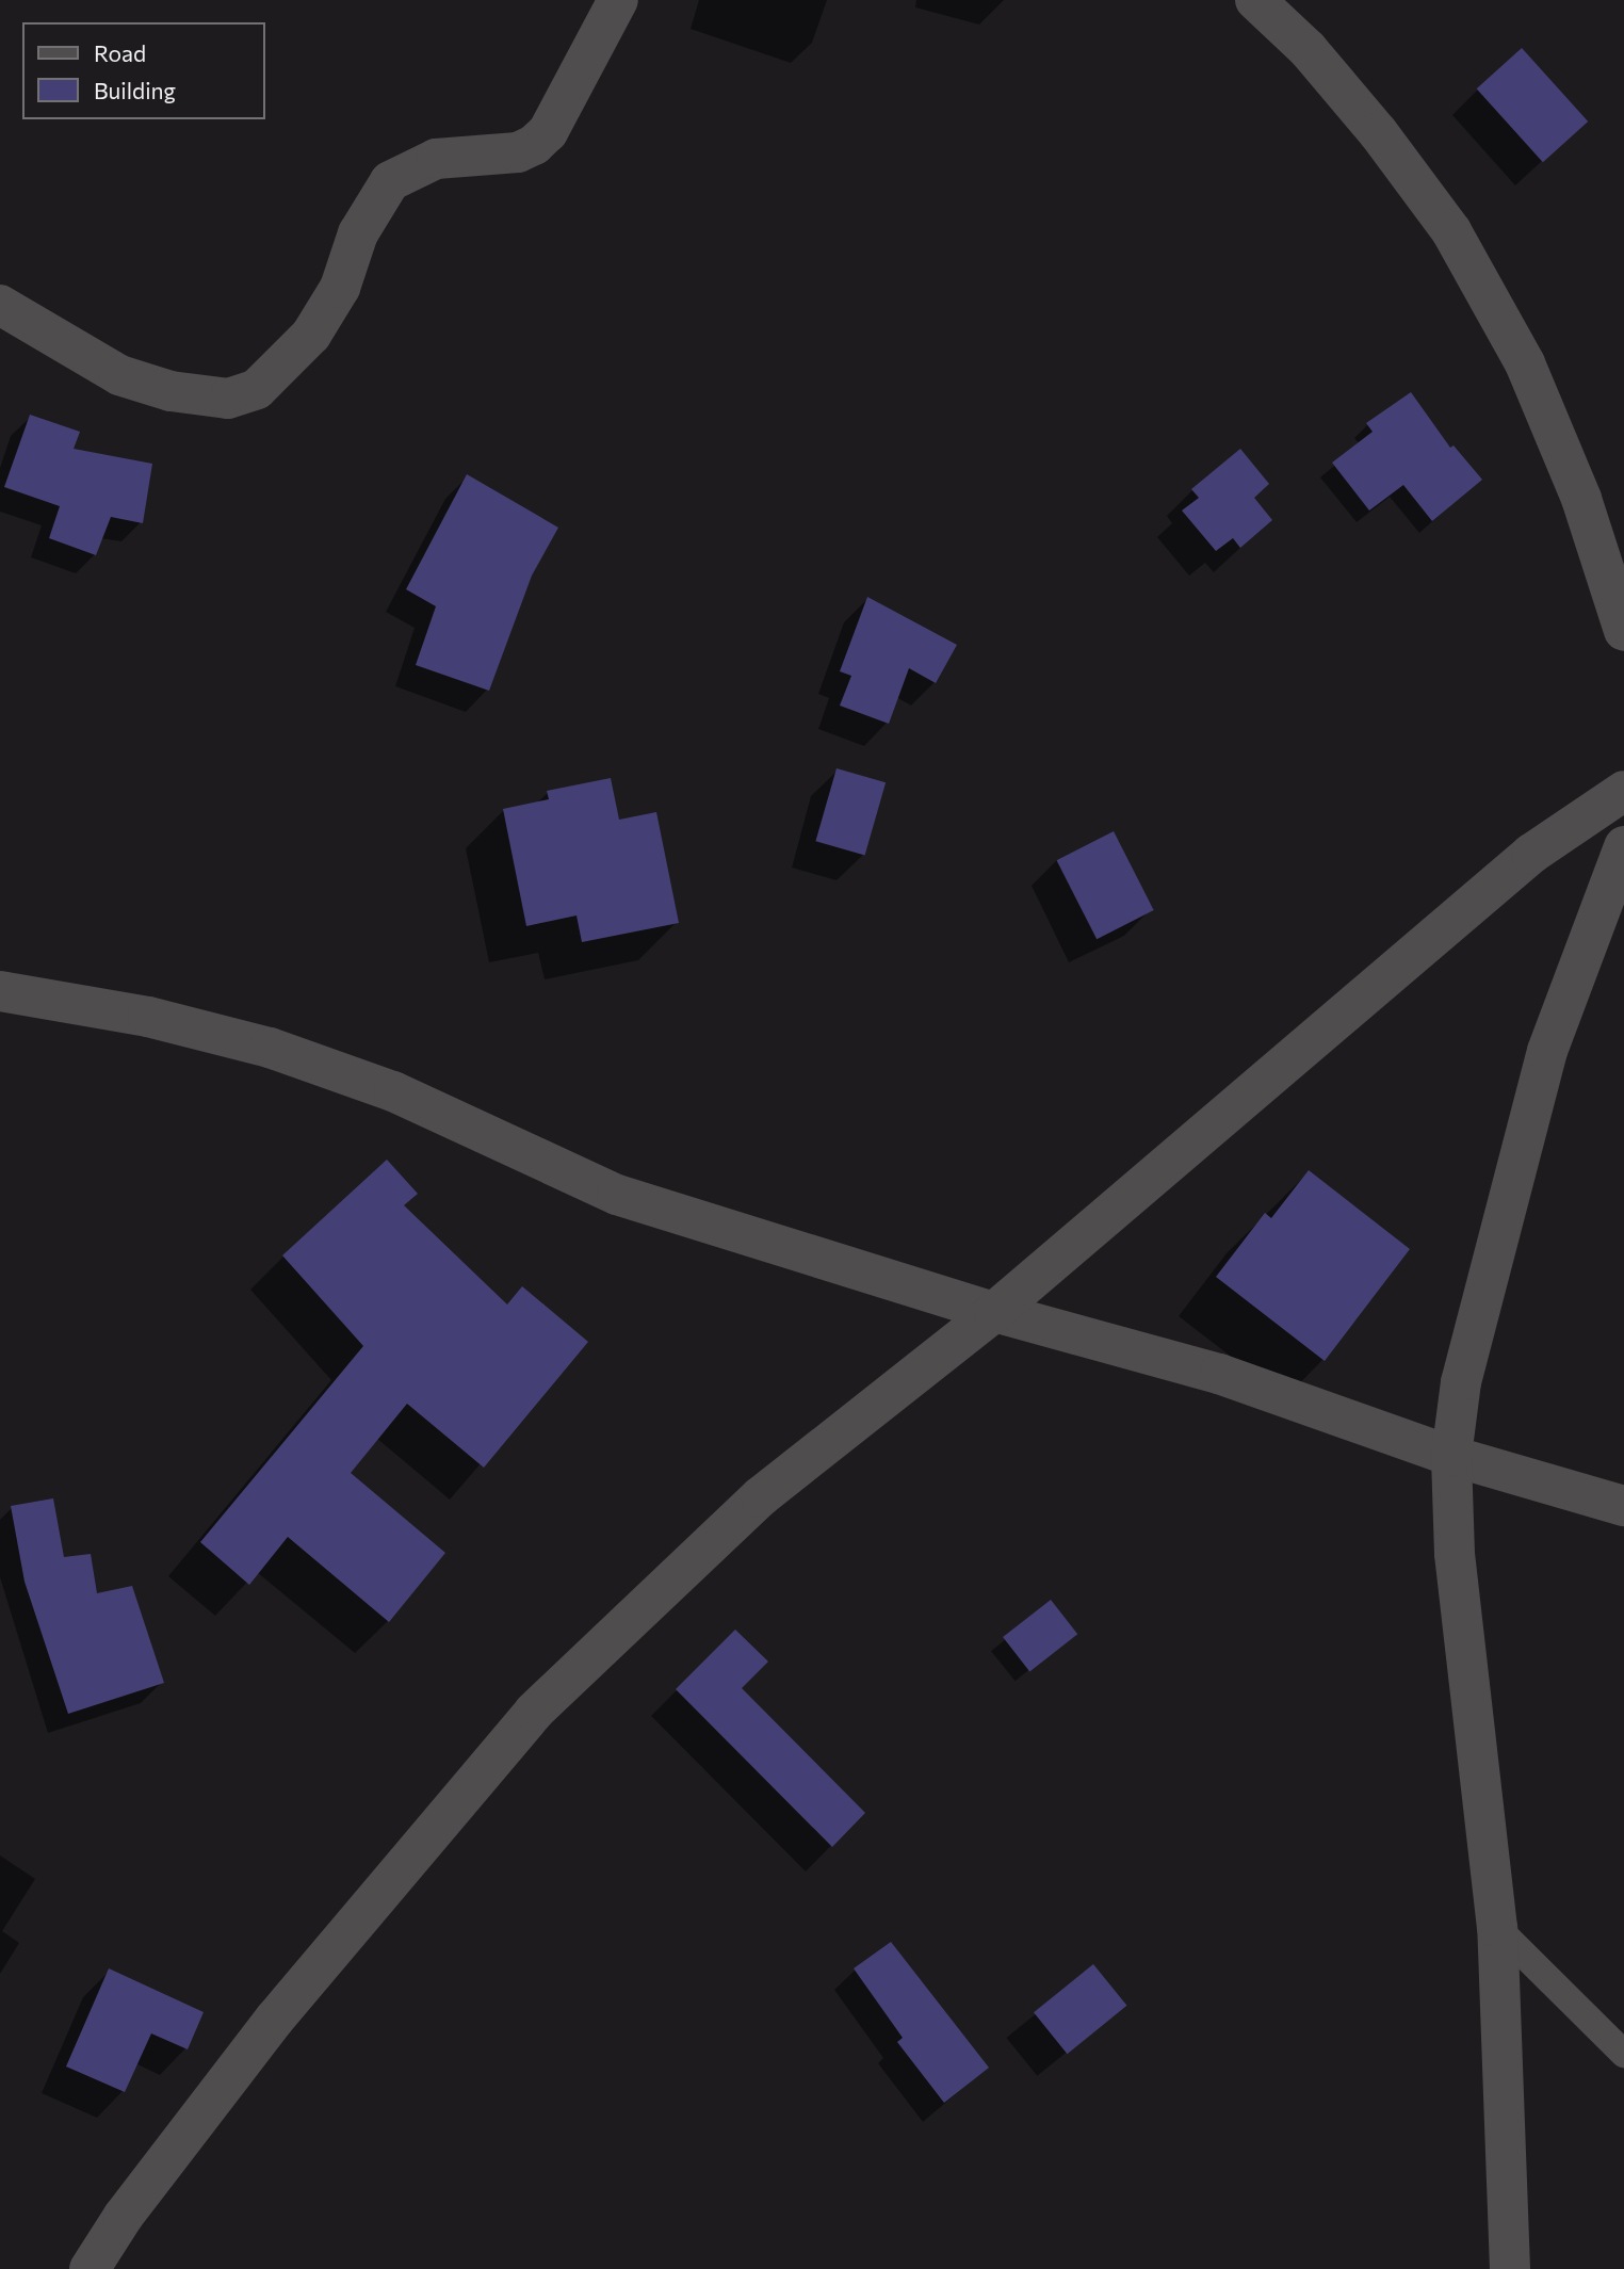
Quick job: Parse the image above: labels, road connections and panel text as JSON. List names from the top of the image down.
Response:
{
  "legend": ["Road", "Building"]
}
